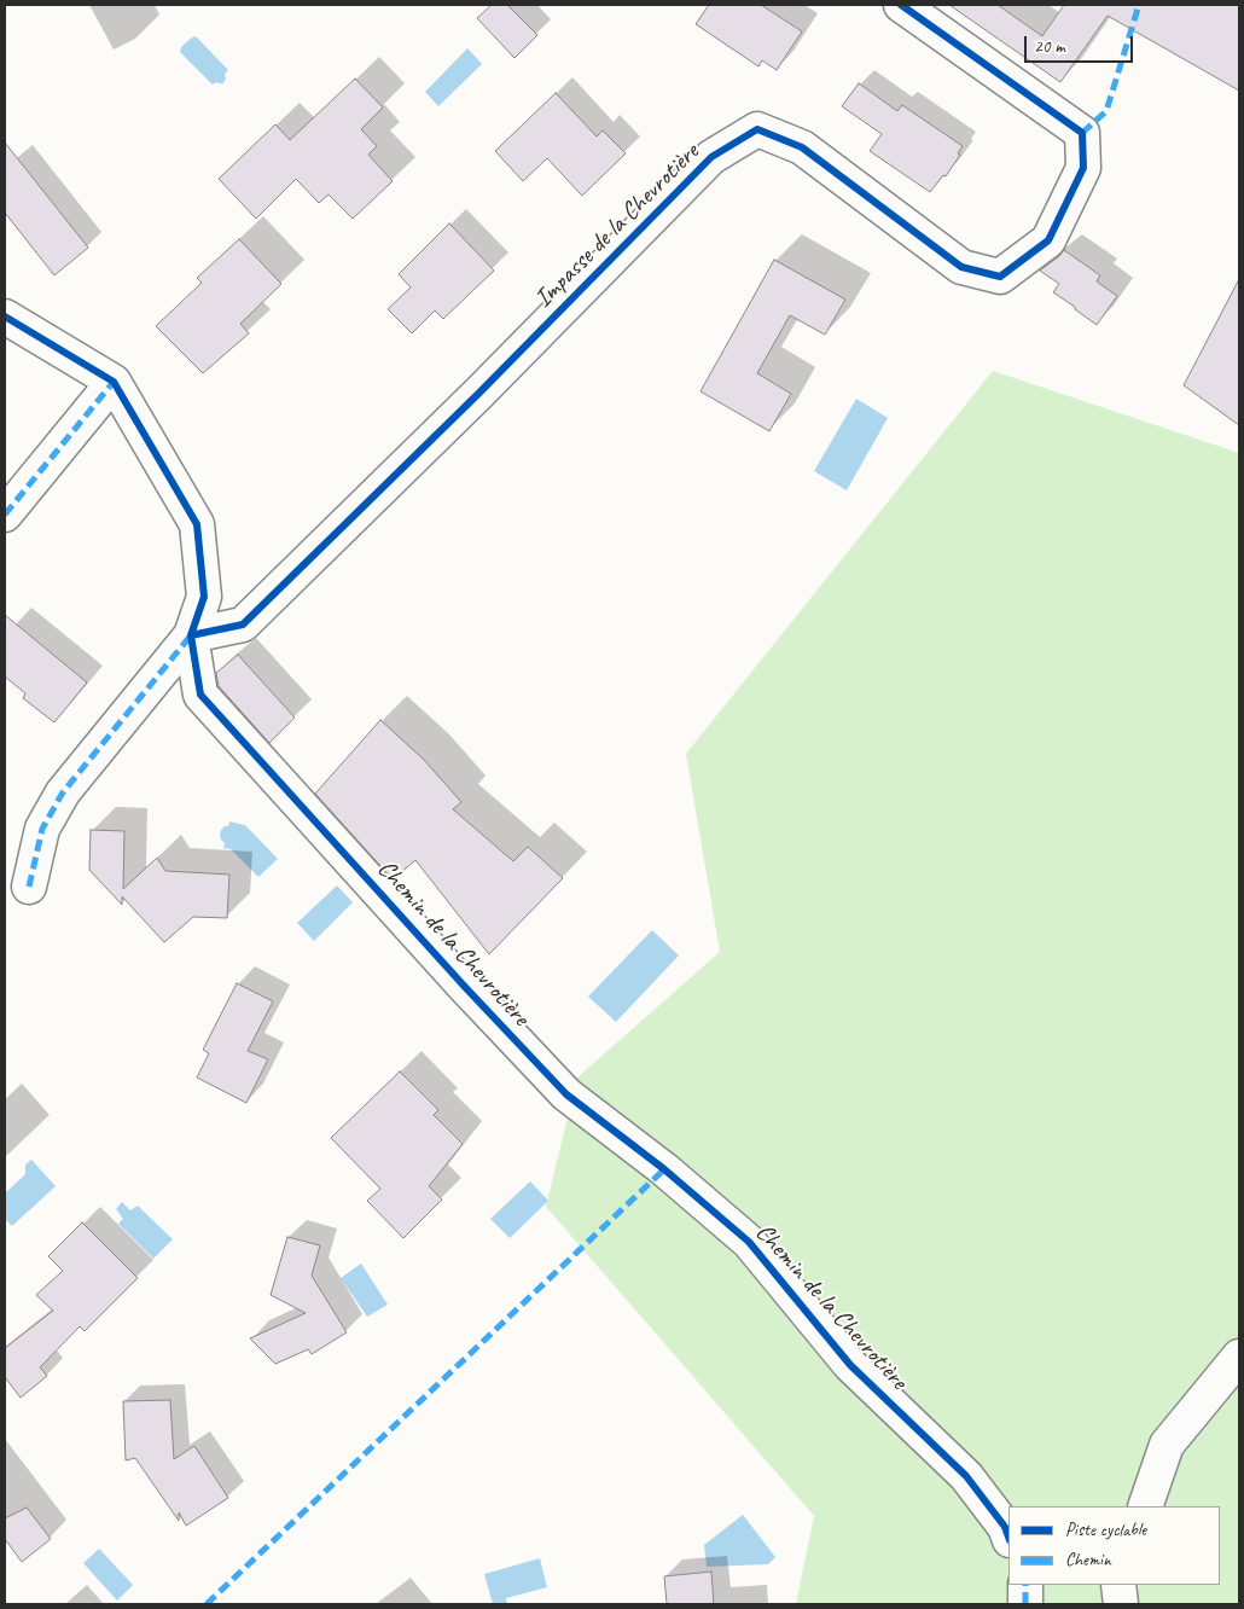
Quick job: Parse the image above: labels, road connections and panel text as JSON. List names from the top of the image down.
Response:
{
  "streets": {
    "street": ["Impasse de la Chevrotière", "Chemin de la Chevrotière"]
  },
  "crossings": [
    ["Impasse de la Chevrotière", "Chemin de la Chevrotière"]
  ],
  "legend": ["Piste cyclable", "Chemin"],
  "scale_bar": "20 m"
}
